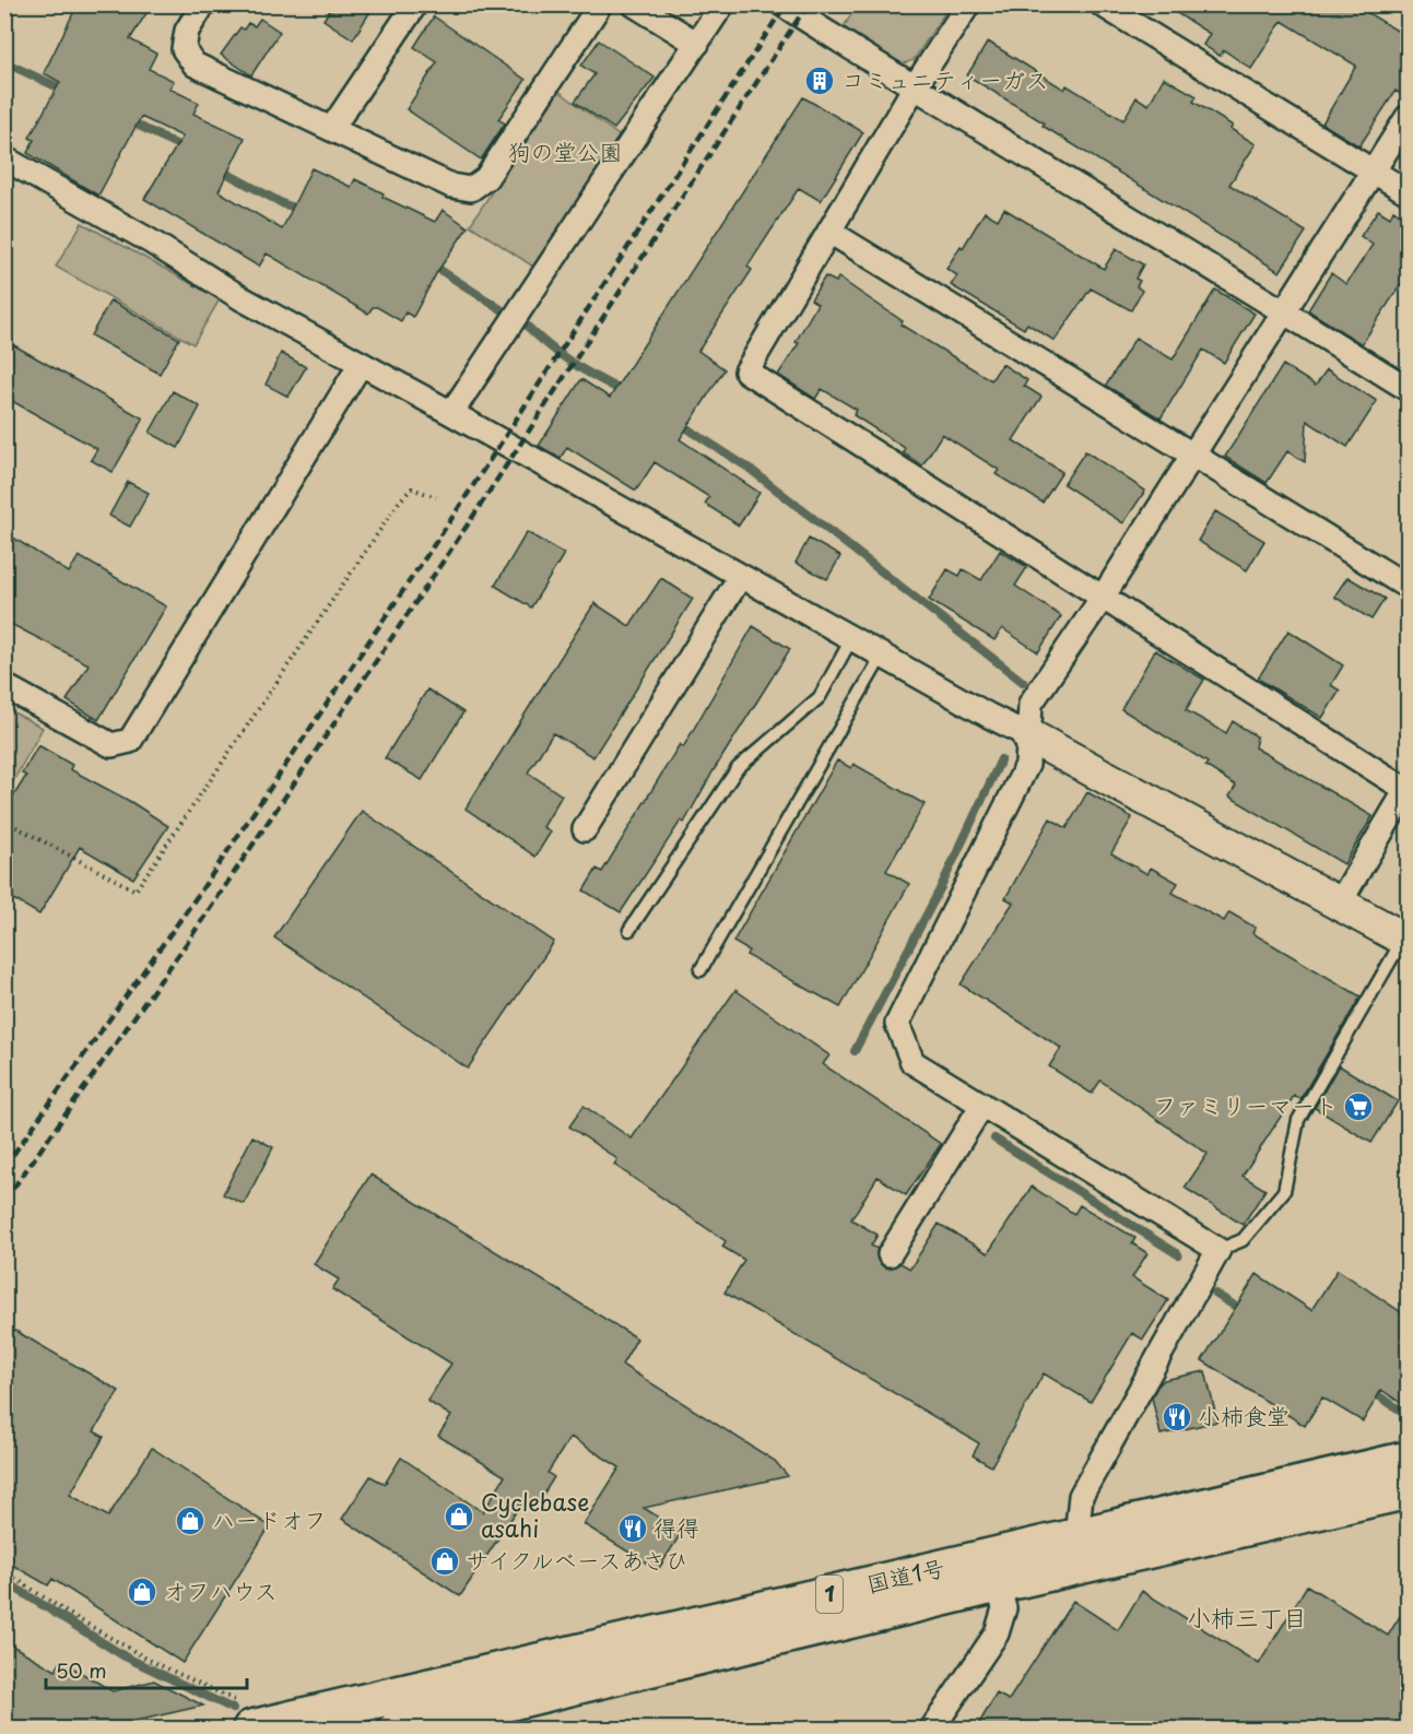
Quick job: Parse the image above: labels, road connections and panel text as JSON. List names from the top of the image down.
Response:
{
  "streets": {
    "highway": ["国道1号", "1"]
  },
  "districts": ["小柿三丁目"],
  "parks": ["狗の堂公園"],
  "places": {
    "building": ["コミュニティーガス"],
    "supermarket": ["ファミリーマート"],
    "restaurant": ["小柿食堂", "得得"],
    "shop": [
      "Cyclebase asahi",
      "ハードオフ",
      "サイクルベースあさひ",
      "オフハウス"
    ]
  },
  "scale_bar": "50 m"
}
